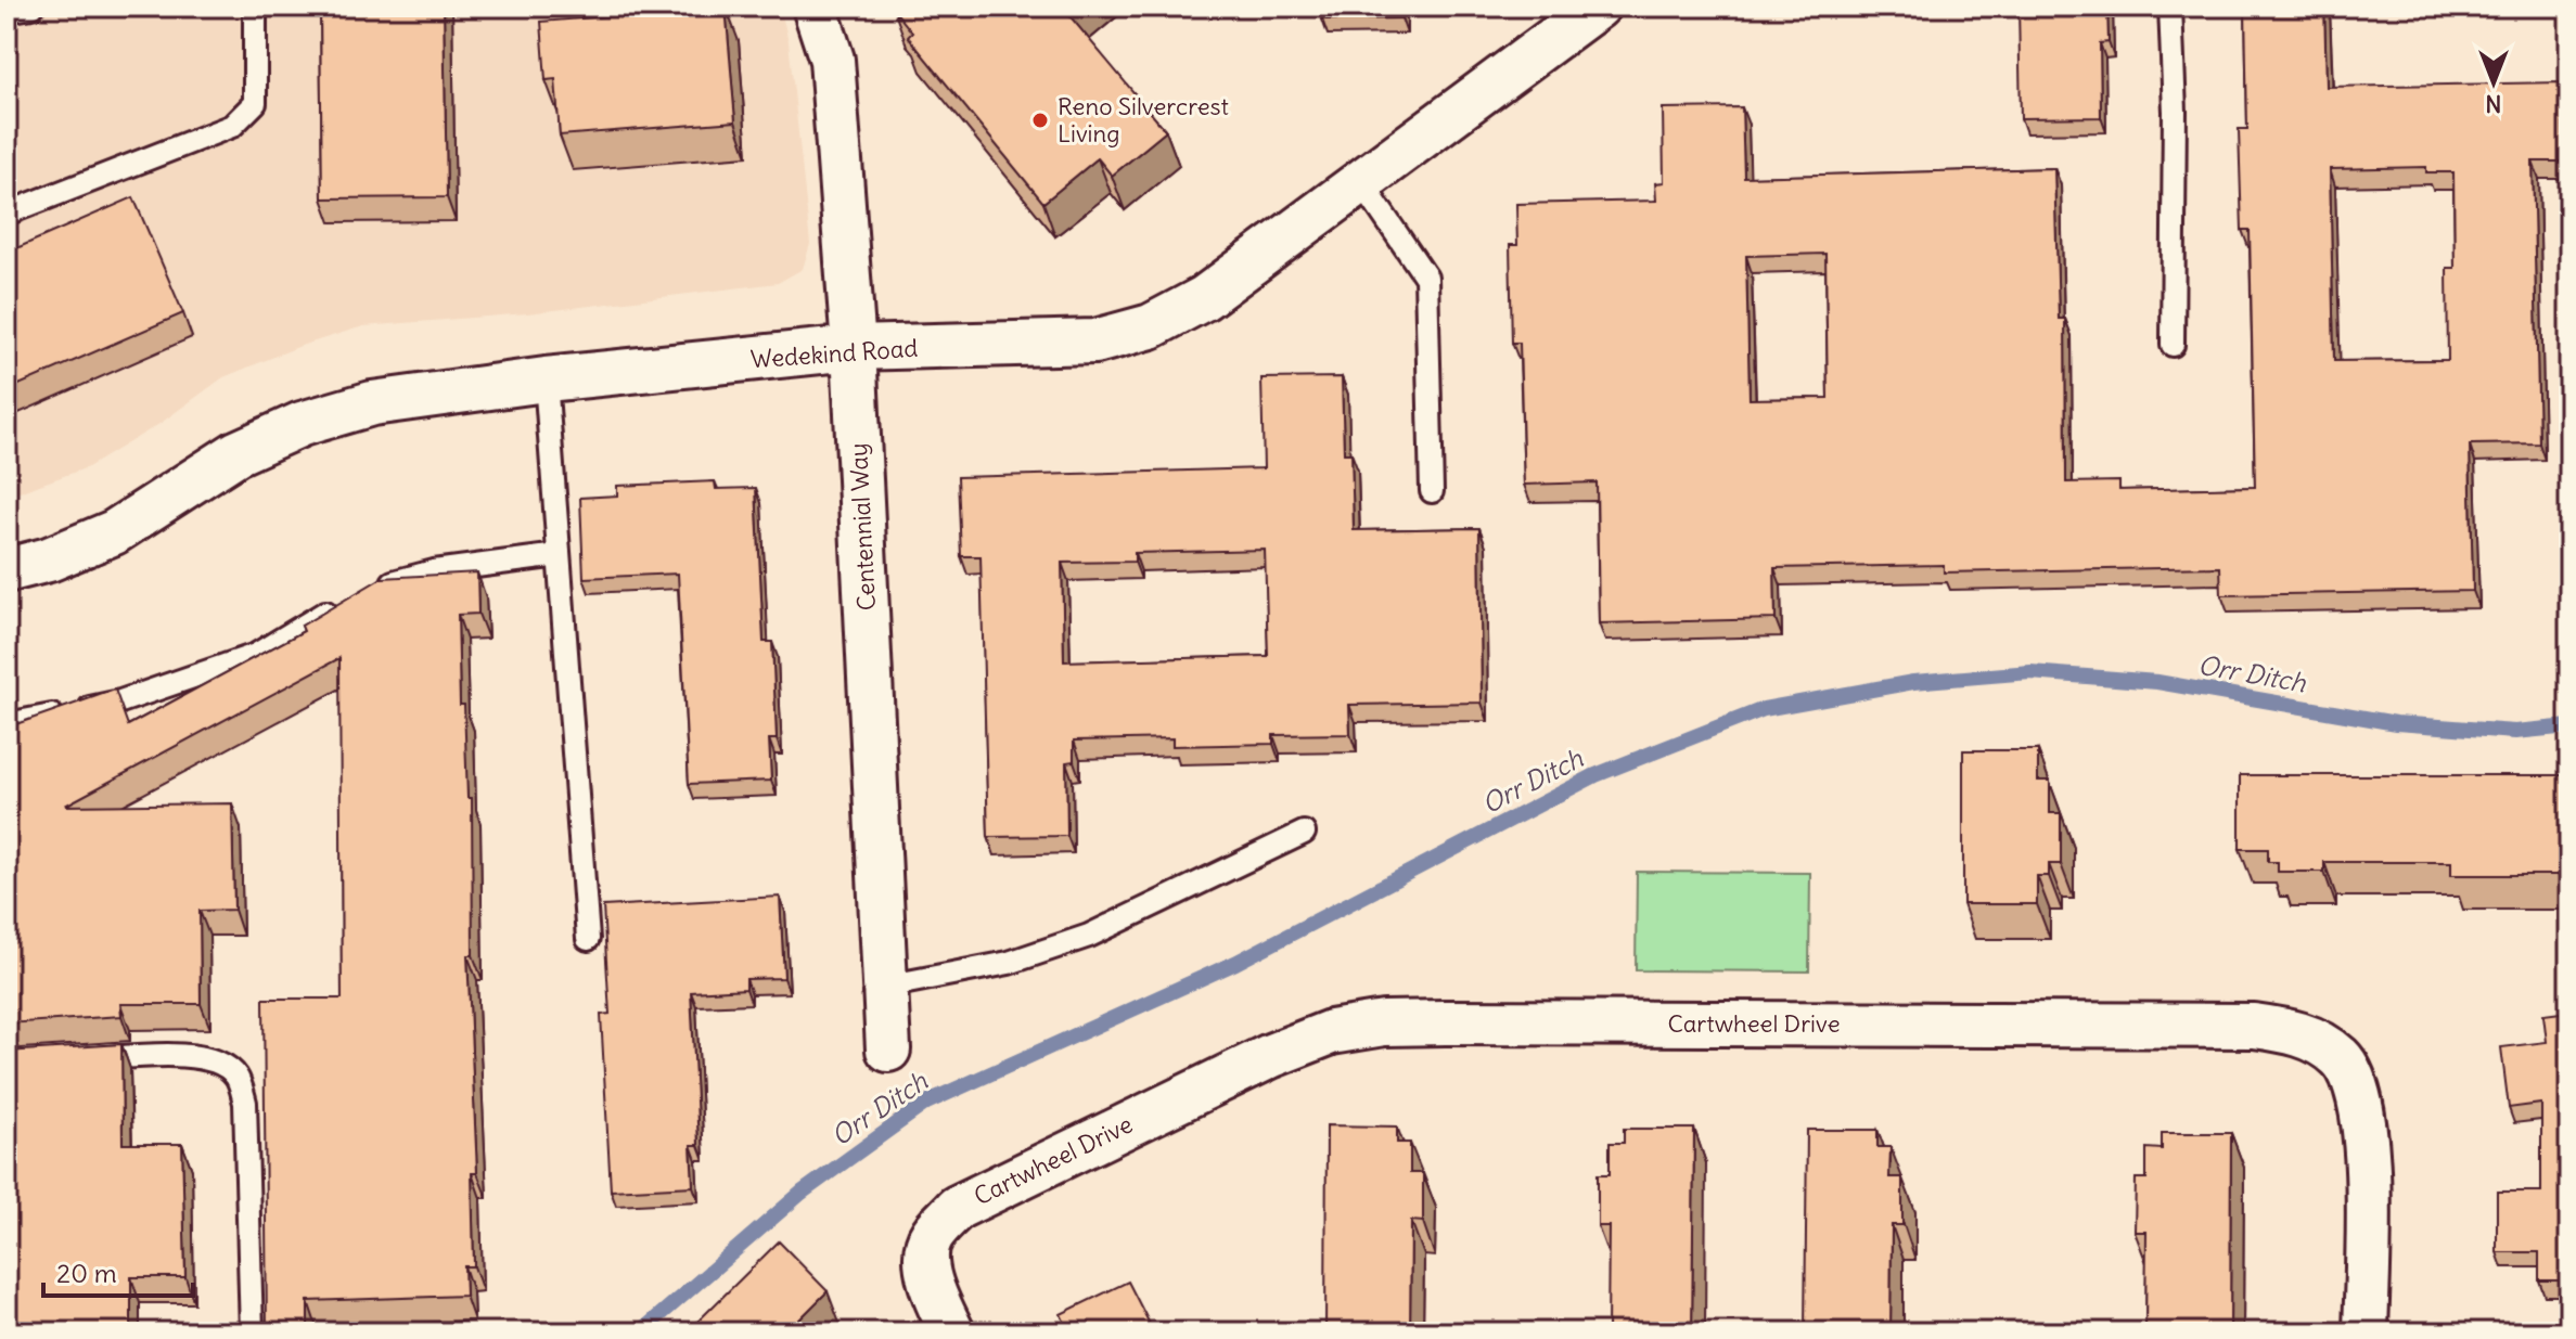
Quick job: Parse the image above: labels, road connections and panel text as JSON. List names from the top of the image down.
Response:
{
  "streets": {
    "street": ["Wedekind Road", "Centennial Way", "Cartwheel Drive"]
  },
  "crossings": [
    ["Wedekind Road", "Centennial Way"]
  ],
  "water": ["Orr Ditch"],
  "places": ["Reno Silvercrest Living"],
  "scale_bar": "20 m",
  "north": "bottom"
}
